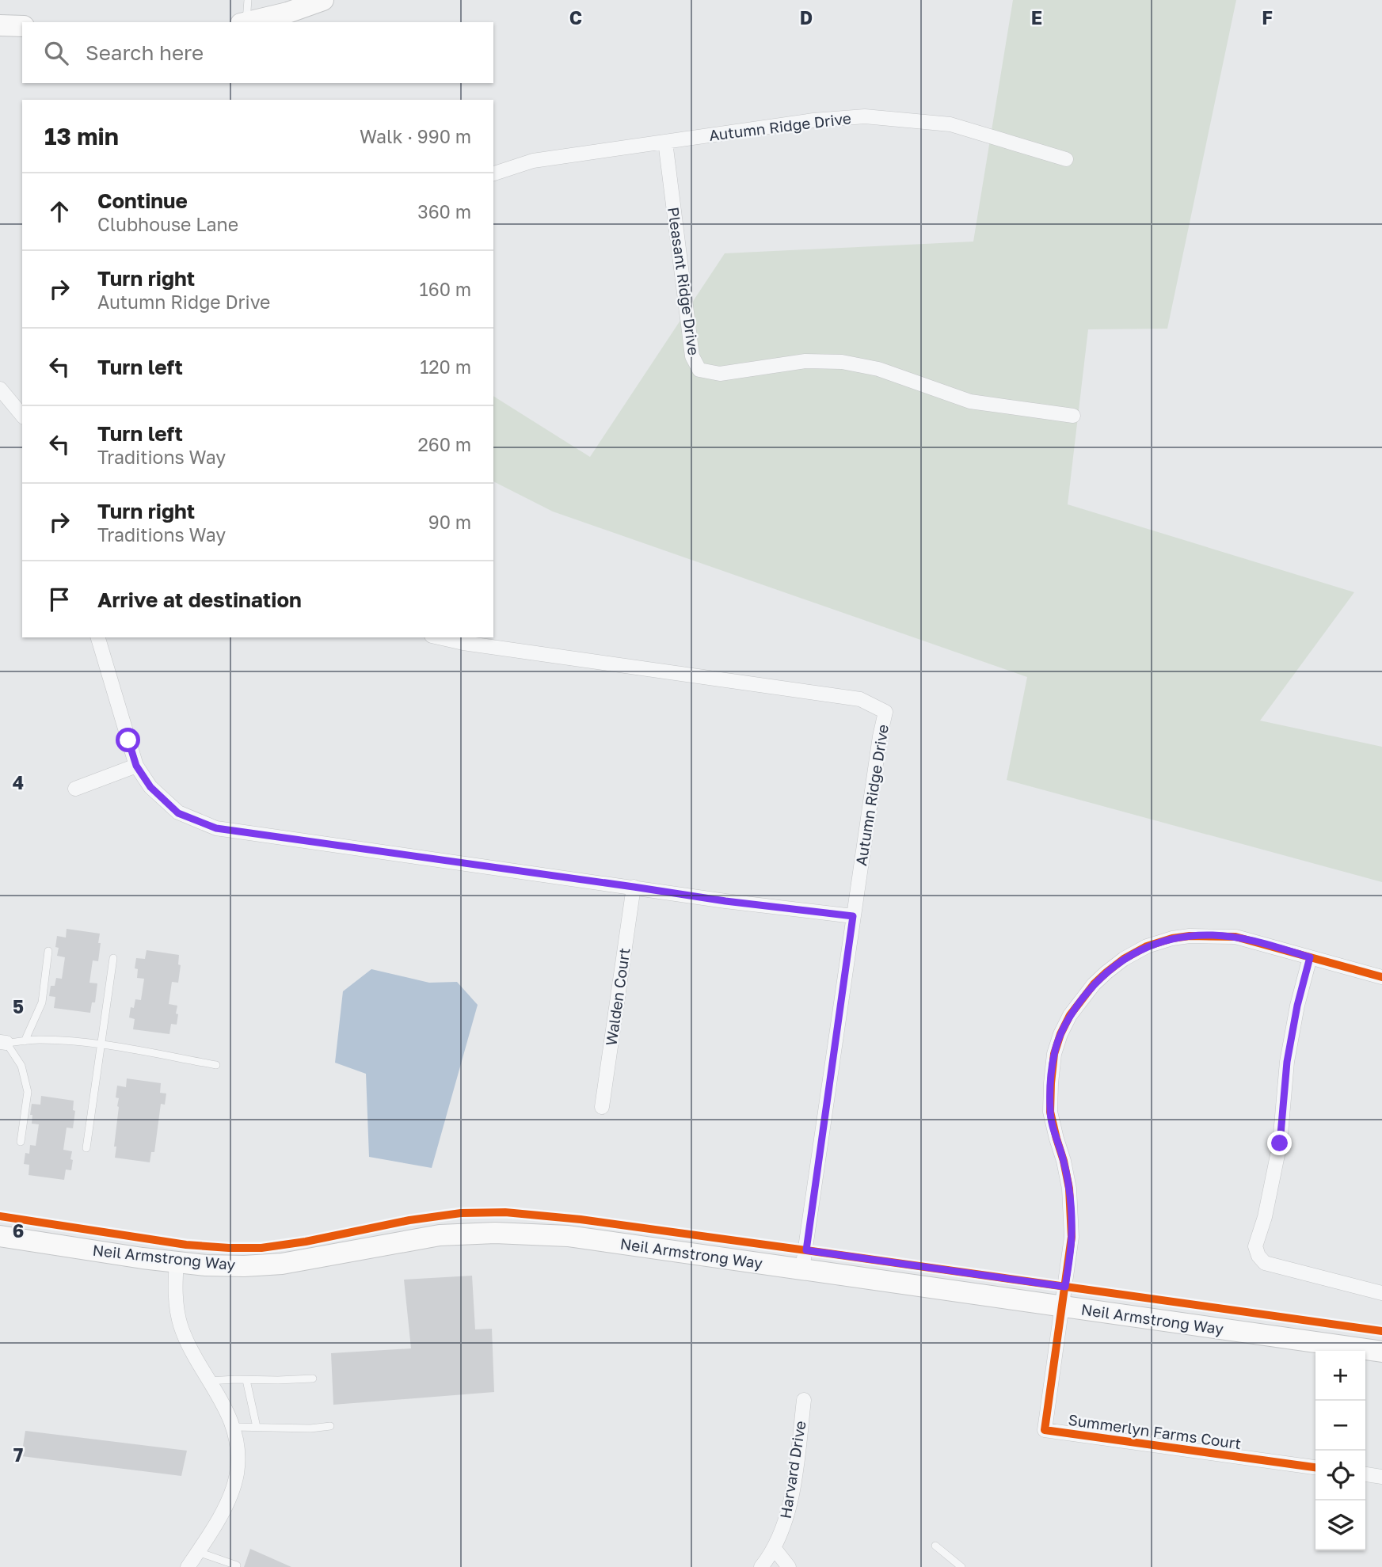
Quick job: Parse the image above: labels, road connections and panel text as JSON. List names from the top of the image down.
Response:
{
  "streets": {
    "main road": ["Neil Armstrong Way"],
    "street": [
      "Autumn Ridge Drive",
      "Pleasant Ridge Drive",
      "Walden Court",
      "Summerlyn Farms Court",
      "Harvard Drive"
    ]
  },
  "crossings": [
    ["Autumn Ridge Drive", "Pleasant Ridge Drive"],
    ["Autumn Ridge Drive", "Neil Armstrong Way"],
    ["Neil Armstrong Way", "Summerlyn Farms Court"]
  ],
  "page": {
    "search": "Search here",
    "heading": ["13 min", "Walk · 990 m"],
    "list": [
      ["Continue", "Clubhouse Lane", "360 m"],
      ["Turn right", "Autumn Ridge Drive", "160 m"],
      ["Turn left", "120 m"],
      ["Turn left", "Traditions Way", "260 m"],
      ["Turn right", "Traditions Way", "90 m"],
      "Arrive at destination"
    ],
    "map_buttons": ["+", "−"]
  },
  "grid": {
    "columns": [
      "C",
      "D",
      "E",
      "F"
    ],
    "rows": [
      "4",
      "5",
      "6",
      "7"
    ]
  }
}
